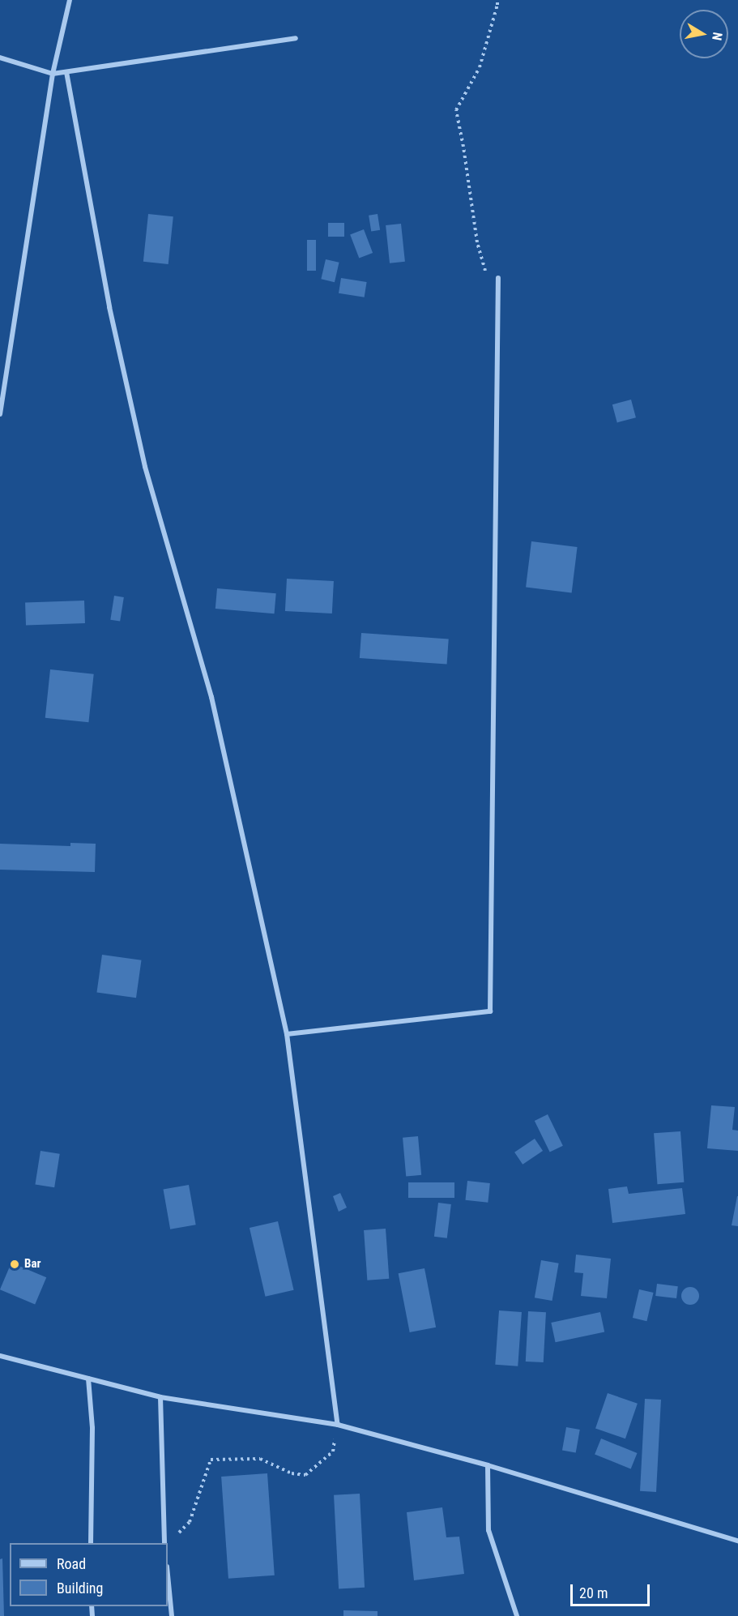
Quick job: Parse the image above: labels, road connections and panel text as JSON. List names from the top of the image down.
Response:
{
  "places": ["Bar"],
  "legend": ["Road", "Building"],
  "scale_bar": "20 m",
  "north": "right"
}
